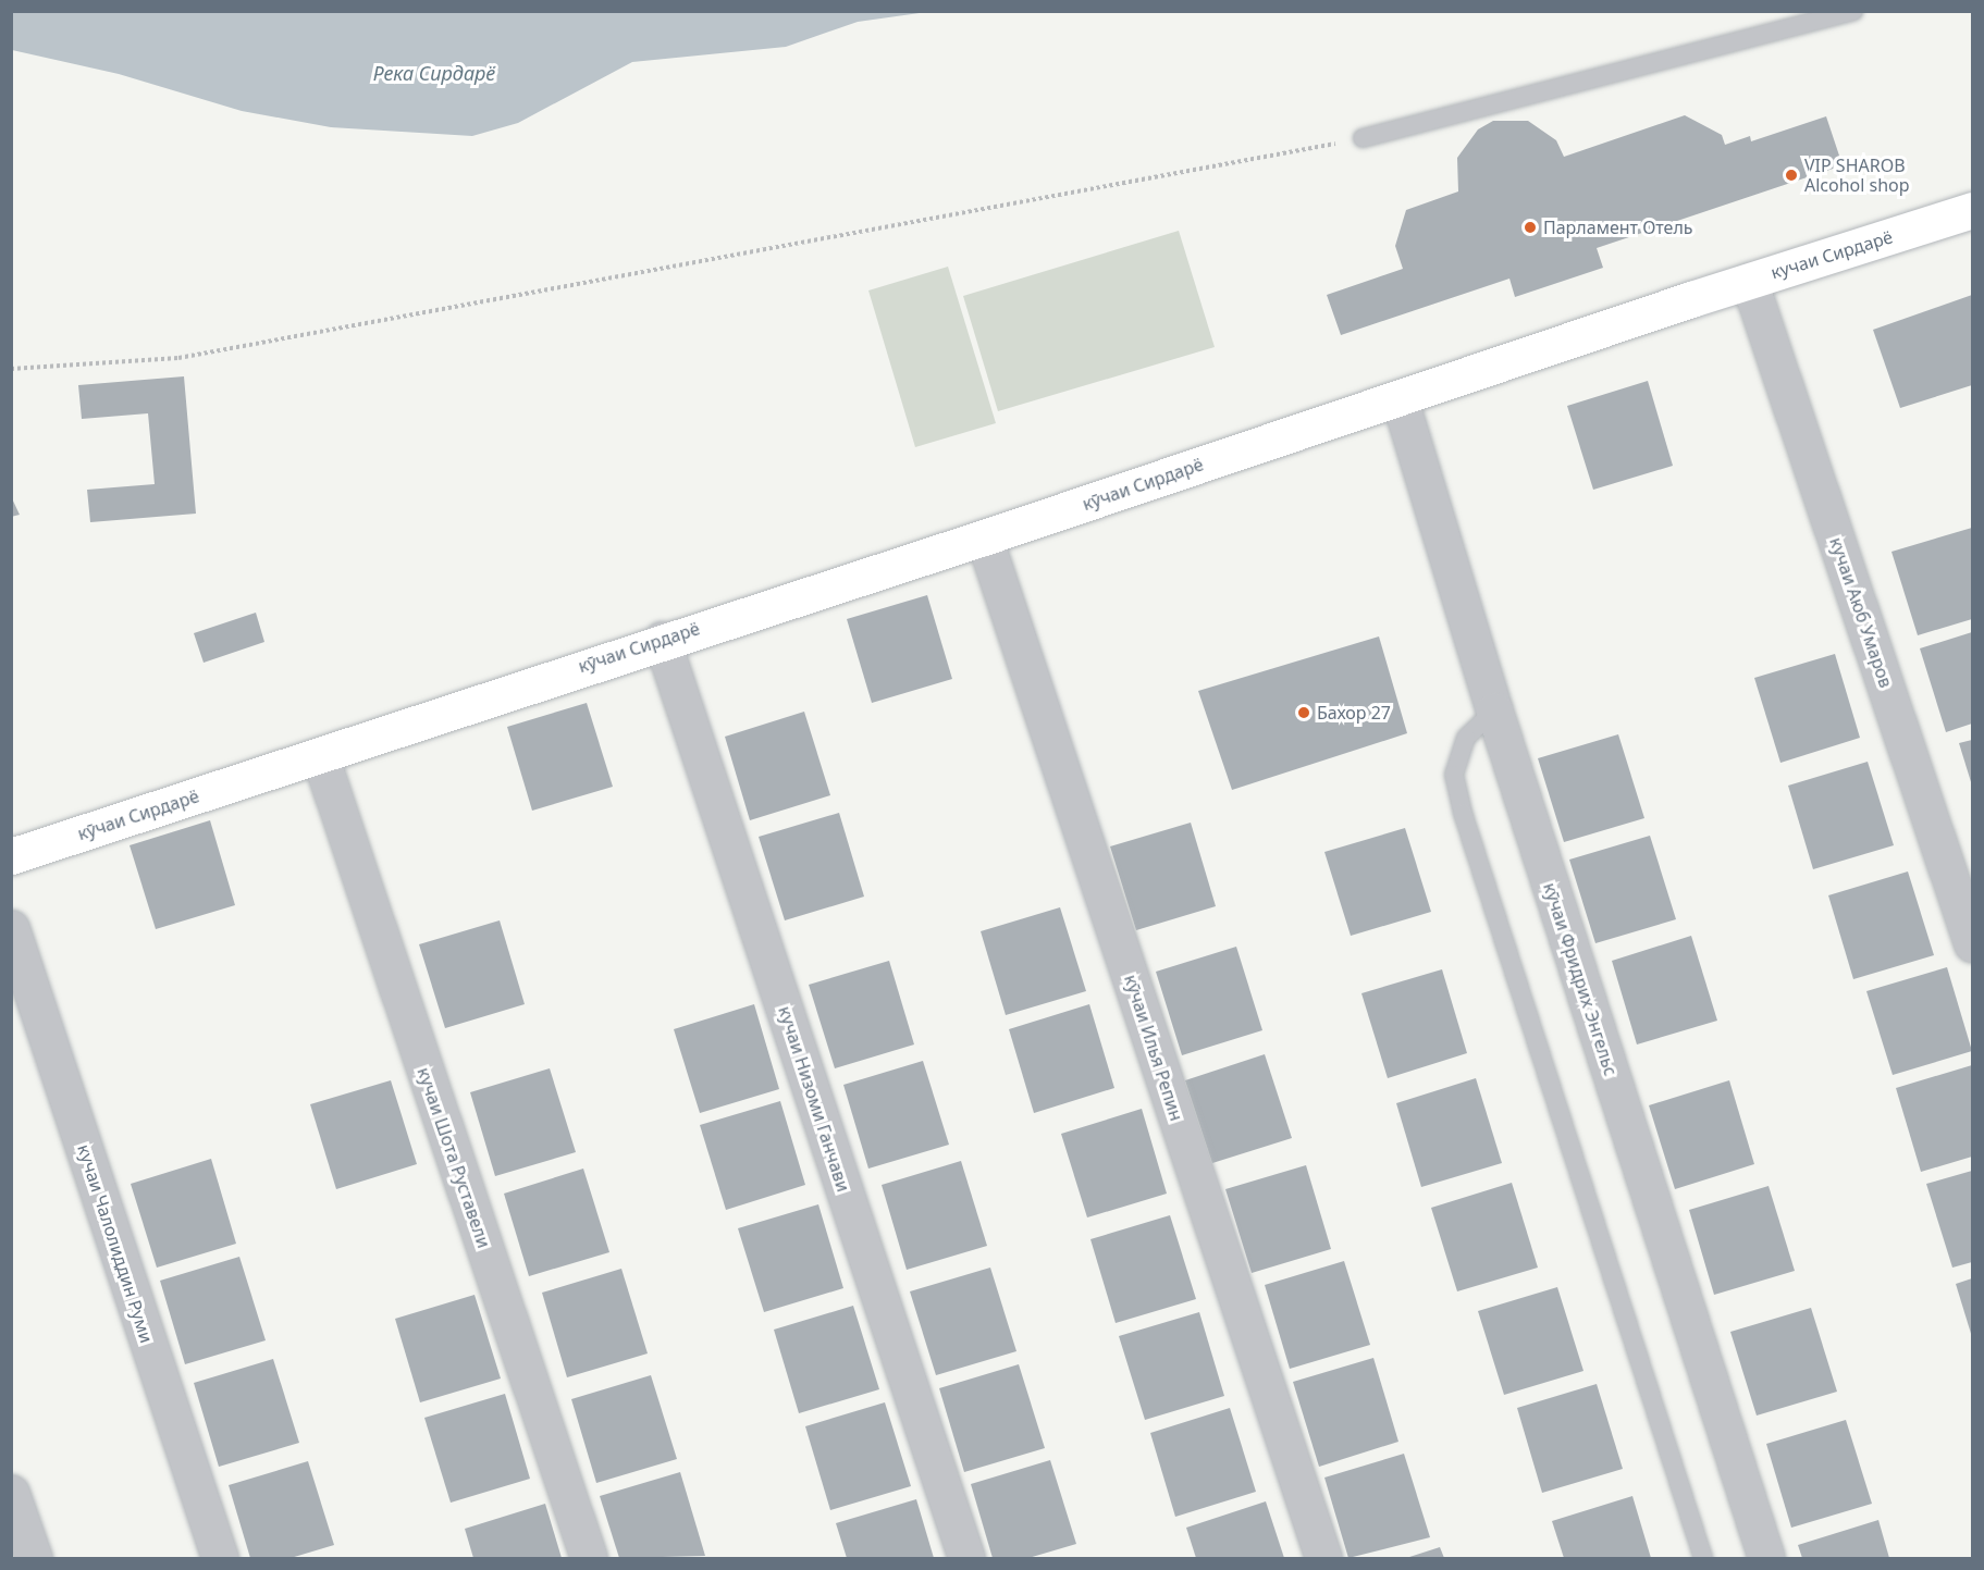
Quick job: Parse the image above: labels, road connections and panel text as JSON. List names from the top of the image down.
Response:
{
  "streets": {
    "main road": ["кучаи Сирдарё", "кӯчаи Сирдарё"],
    "street": [
      "кучаи Аюб Умаров",
      "кӯчаи Фридрих Энгельс",
      "кӯчаи Илья Репин",
      "кучаи Низоми Ганчави",
      "кучаи Шота Руставели",
      "кучаи Чалолиддин Руми"
    ]
  },
  "crossings": [
    ["кучаи Сирдарё", "кӯчаи Сирдарё"],
    ["кучаи Сирдарё", "кучаи Аюб Умаров"],
    ["кучаи Сирдарё", "кӯчаи Фридрих Энгельс"],
    ["кӯчаи Сирдарё", "кӯчаи Фридрих Энгельс"],
    ["кӯчаи Сирдарё", "кӯчаи Илья Репин"],
    ["кӯчаи Сирдарё", "кучаи Низоми Ганчави"],
    ["кӯчаи Сирдарё", "кучаи Шота Руставели"]
  ],
  "water": ["Река Сирдарё"],
  "places": ["VIP SHAROB Alcohol shop", "Парламент Отель", "Бахор 27"]
}
